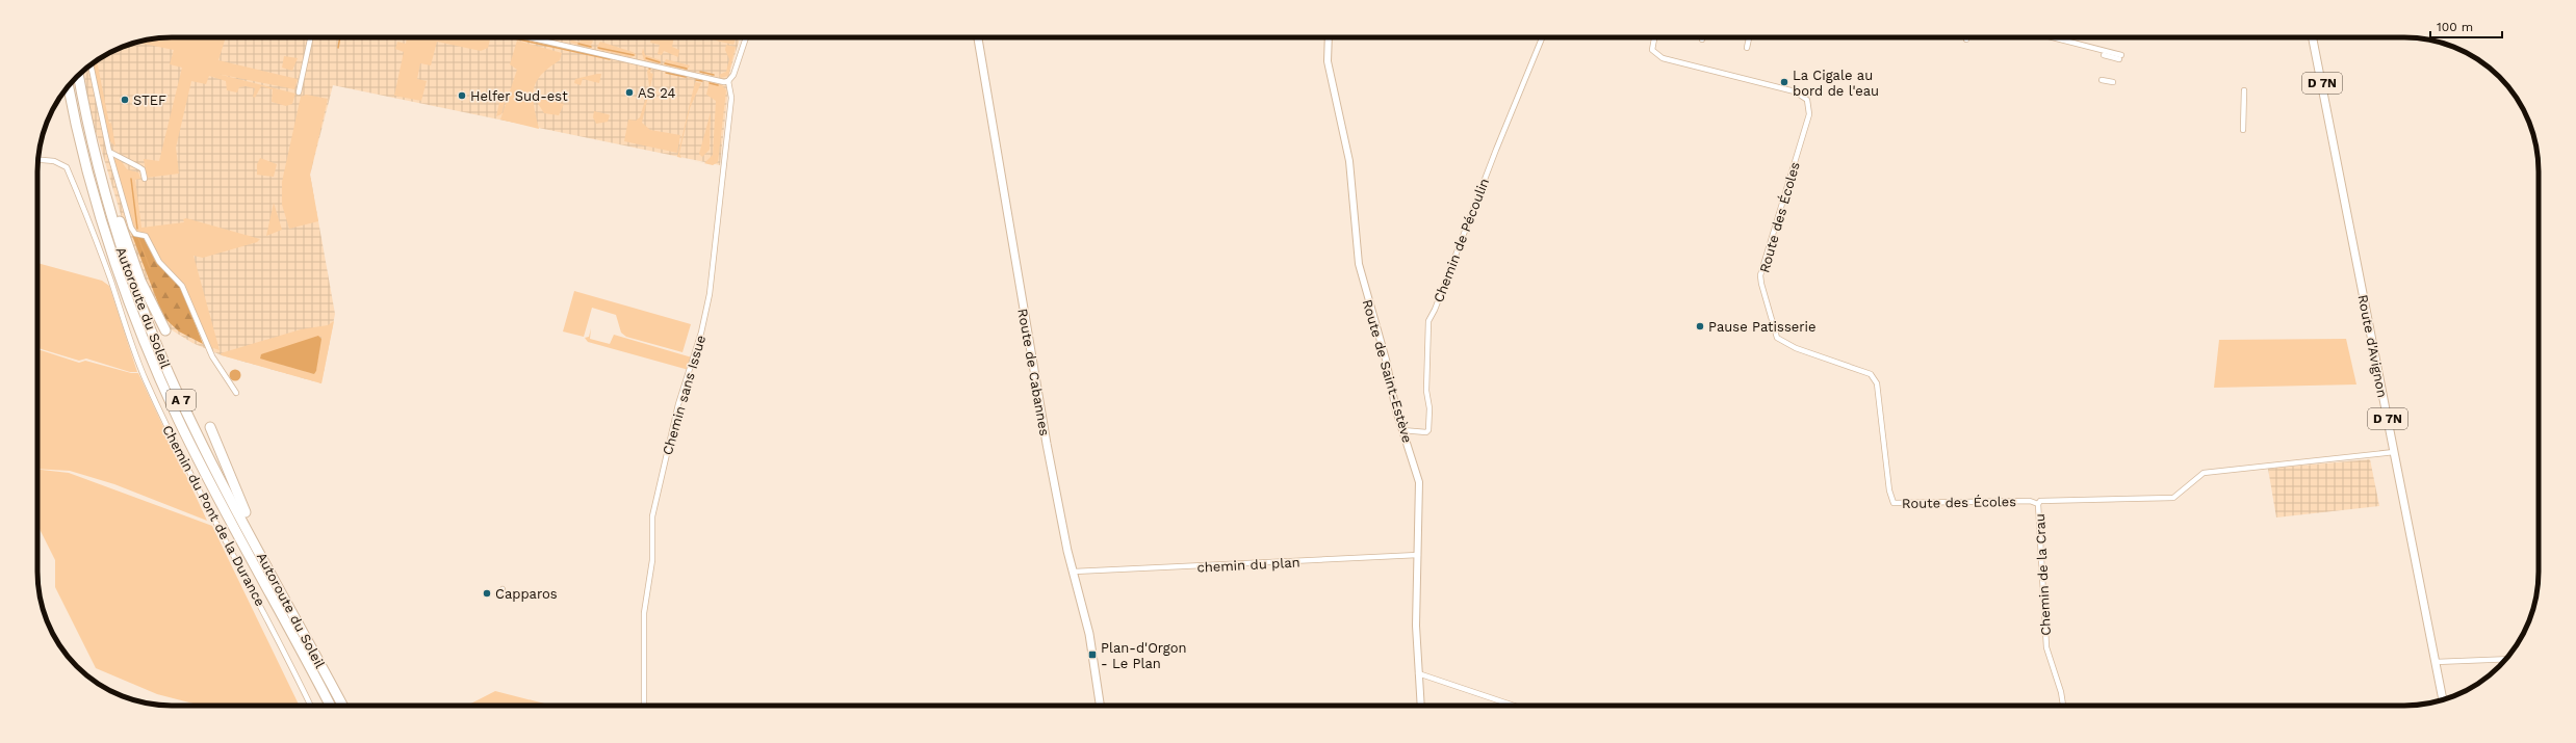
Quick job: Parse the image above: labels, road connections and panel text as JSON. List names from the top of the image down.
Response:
{
  "streets": {
    "highway": ["Autoroute du Soleil", "A 7"],
    "main road": ["D 7N", "Route d'Avignon", "Route de Cabannes"],
    "street": [
      "Route des Écoles",
      "Chemin de Pécoulin",
      "Route de Saint-Estève",
      "Chemin sans Issue",
      "Chemin du Pont de la Durance",
      "chemin du plan",
      "Chemin de la Crau"
    ]
  },
  "crossings": [
    ["Route des Écoles", "Chemin de la Crau"],
    ["Chemin de Pécoulin", "Route de Saint-Estève"],
    ["Route d'Avignon", "Chemin de la Crau"],
    ["Route de Saint-Estève", "chemin du plan"],
    ["Route de Cabannes", "chemin du plan"]
  ],
  "places": {
    "other": [
      "La Cigale au bord de l'eau",
      "AS 24",
      "Helfer Sud-est",
      "STEF",
      "Pause Patisserie",
      "Capparos"
    ],
    "transit": ["Plan-d'Orgon - Le Plan"]
  },
  "scale_bar": "100 m"
}
